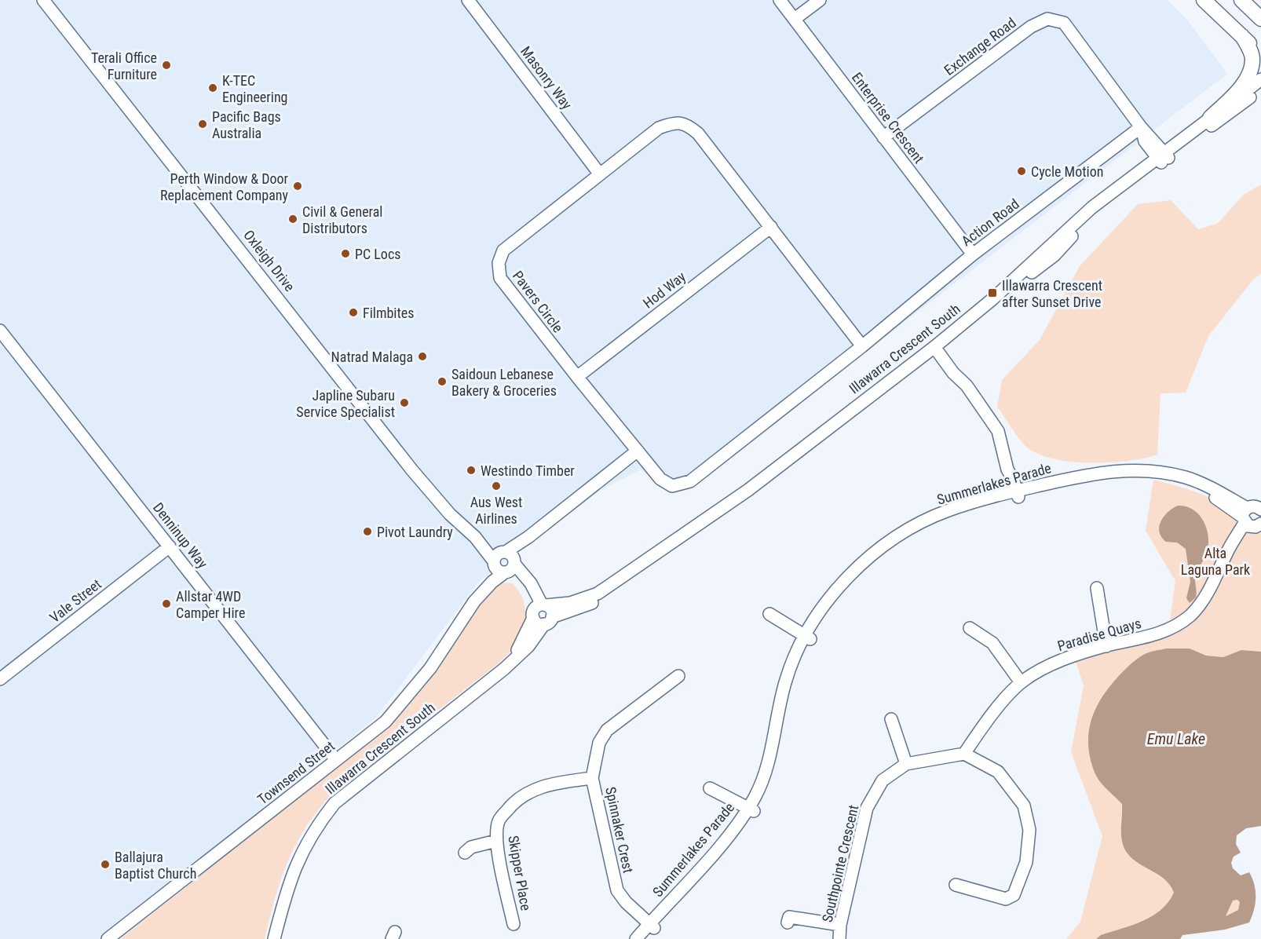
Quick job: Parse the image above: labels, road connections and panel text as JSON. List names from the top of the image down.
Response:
{
  "streets": {
    "street": [
      "Exchange Road",
      "Masonry Way",
      "Enterprise Crescent",
      "Action Road",
      "Oxleigh Drive",
      "Hod Way",
      "Pavers Circle",
      "Illawarra Crescent South",
      "Summerlakes Parade",
      "Denninup Way",
      "Vale Street",
      "Paradise Quays",
      "Townsend Street",
      "Spinnaker Crest",
      "Southpointe Crescent",
      "Skipper Place"
    ]
  },
  "crossings": [
    ["Exchange Road", "Enterprise Crescent"],
    ["Exchange Road", "Action Road"],
    ["Exchange Road", "Illawarra Crescent South"],
    ["Masonry Way", "Pavers Circle"],
    ["Enterprise Crescent", "Action Road"],
    ["Action Road", "Pavers Circle"],
    ["Oxleigh Drive", "Townsend Street"],
    ["Hod Way", "Pavers Circle"],
    ["Pavers Circle", "Townsend Street"],
    ["Summerlakes Parade", "Paradise Quays"],
    ["Summerlakes Parade", "Spinnaker Crest"],
    ["Denninup Way", "Vale Street"],
    ["Denninup Way", "Townsend Street"],
    ["Paradise Quays", "Southpointe Crescent"],
    ["Spinnaker Crest", "Skipper Place"]
  ],
  "water": ["Emu Lake"],
  "parks": ["Alta Laguna Park"],
  "places": {
    "other": [
      "Terali Office Furniture",
      "K-TEC Engineering",
      "Pacific Bags Australia",
      "Cycle Motion",
      "Perth Window & Door Replacement Company",
      "Civil & General Distributors",
      "PC Locs",
      "Filmbites",
      "Natrad Malaga",
      "Saidoun Lebanese Bakery & Groceries",
      "Japline Subaru Service Specialist",
      "Westindo Timber",
      "Aus West Airlines",
      "Pivot Laundry",
      "Allstar 4WD Camper Hire",
      "Ballajura Baptist Church"
    ],
    "transit": ["Illawarra Crescent after Sunset Drive"]
  }
}
